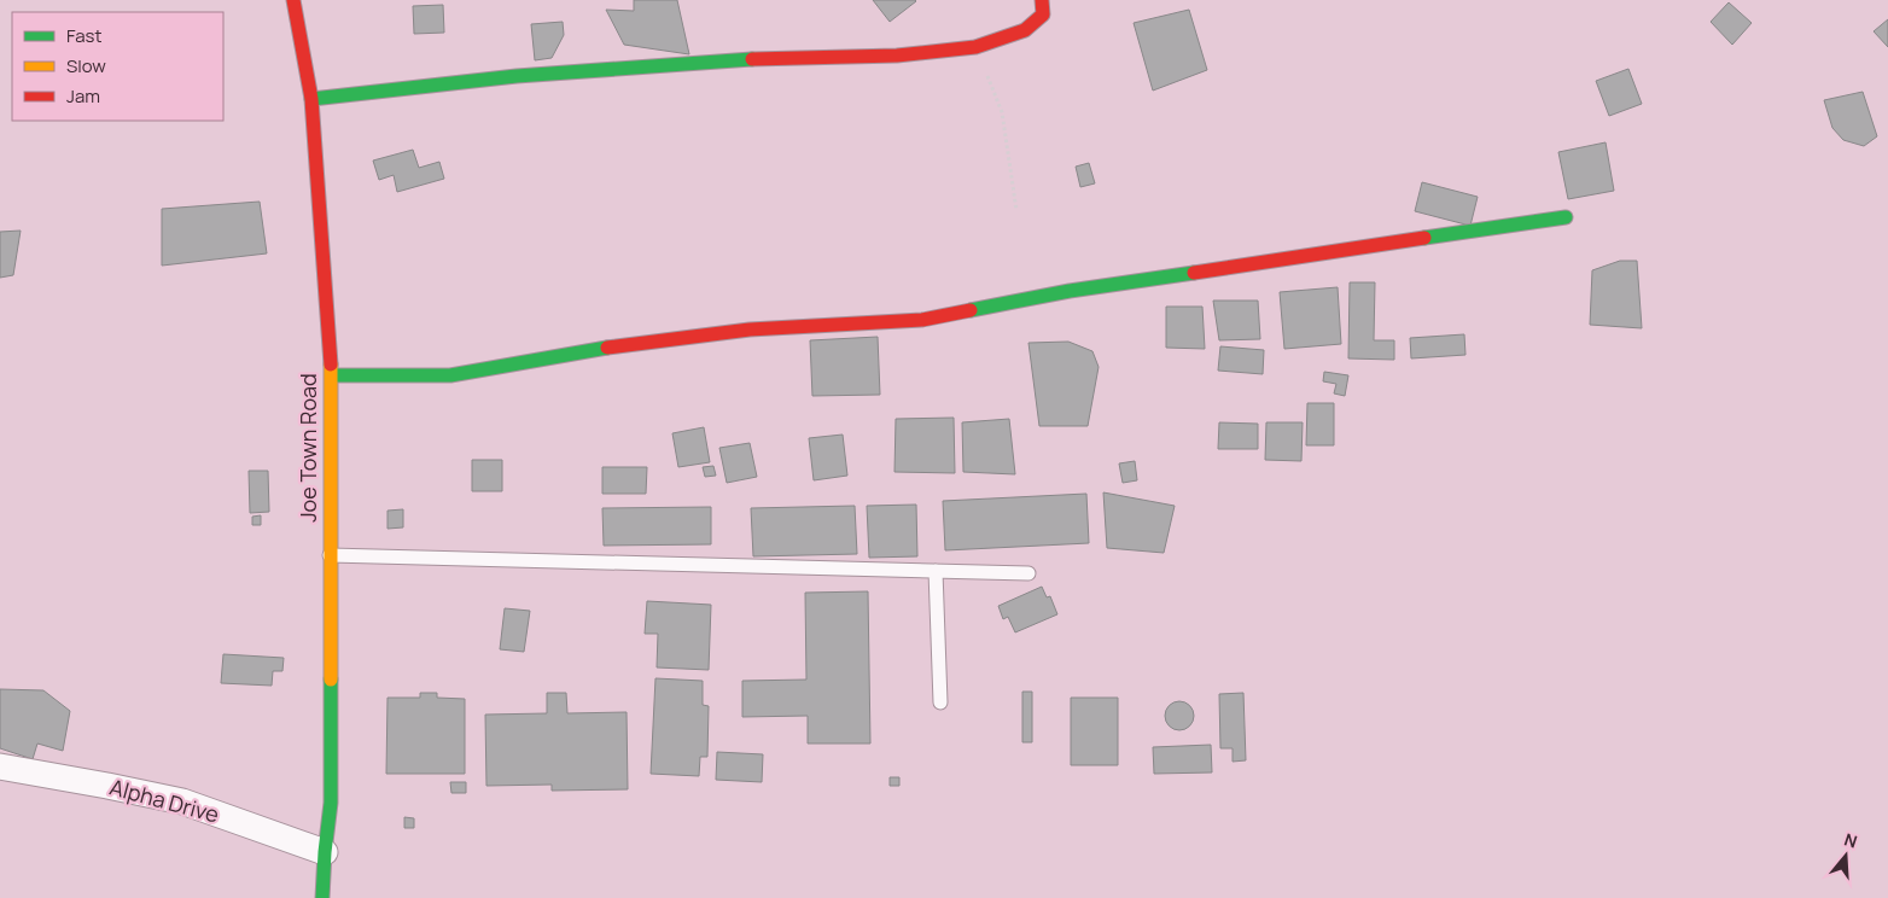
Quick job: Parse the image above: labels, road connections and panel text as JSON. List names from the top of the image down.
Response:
{
  "streets": {
    "street": ["Joe Town Road", "Alpha Drive"]
  },
  "crossings": [
    ["Joe Town Road", "Alpha Drive"]
  ],
  "legend": ["Fast", "Slow", "Jam"],
  "north": "top"
}
